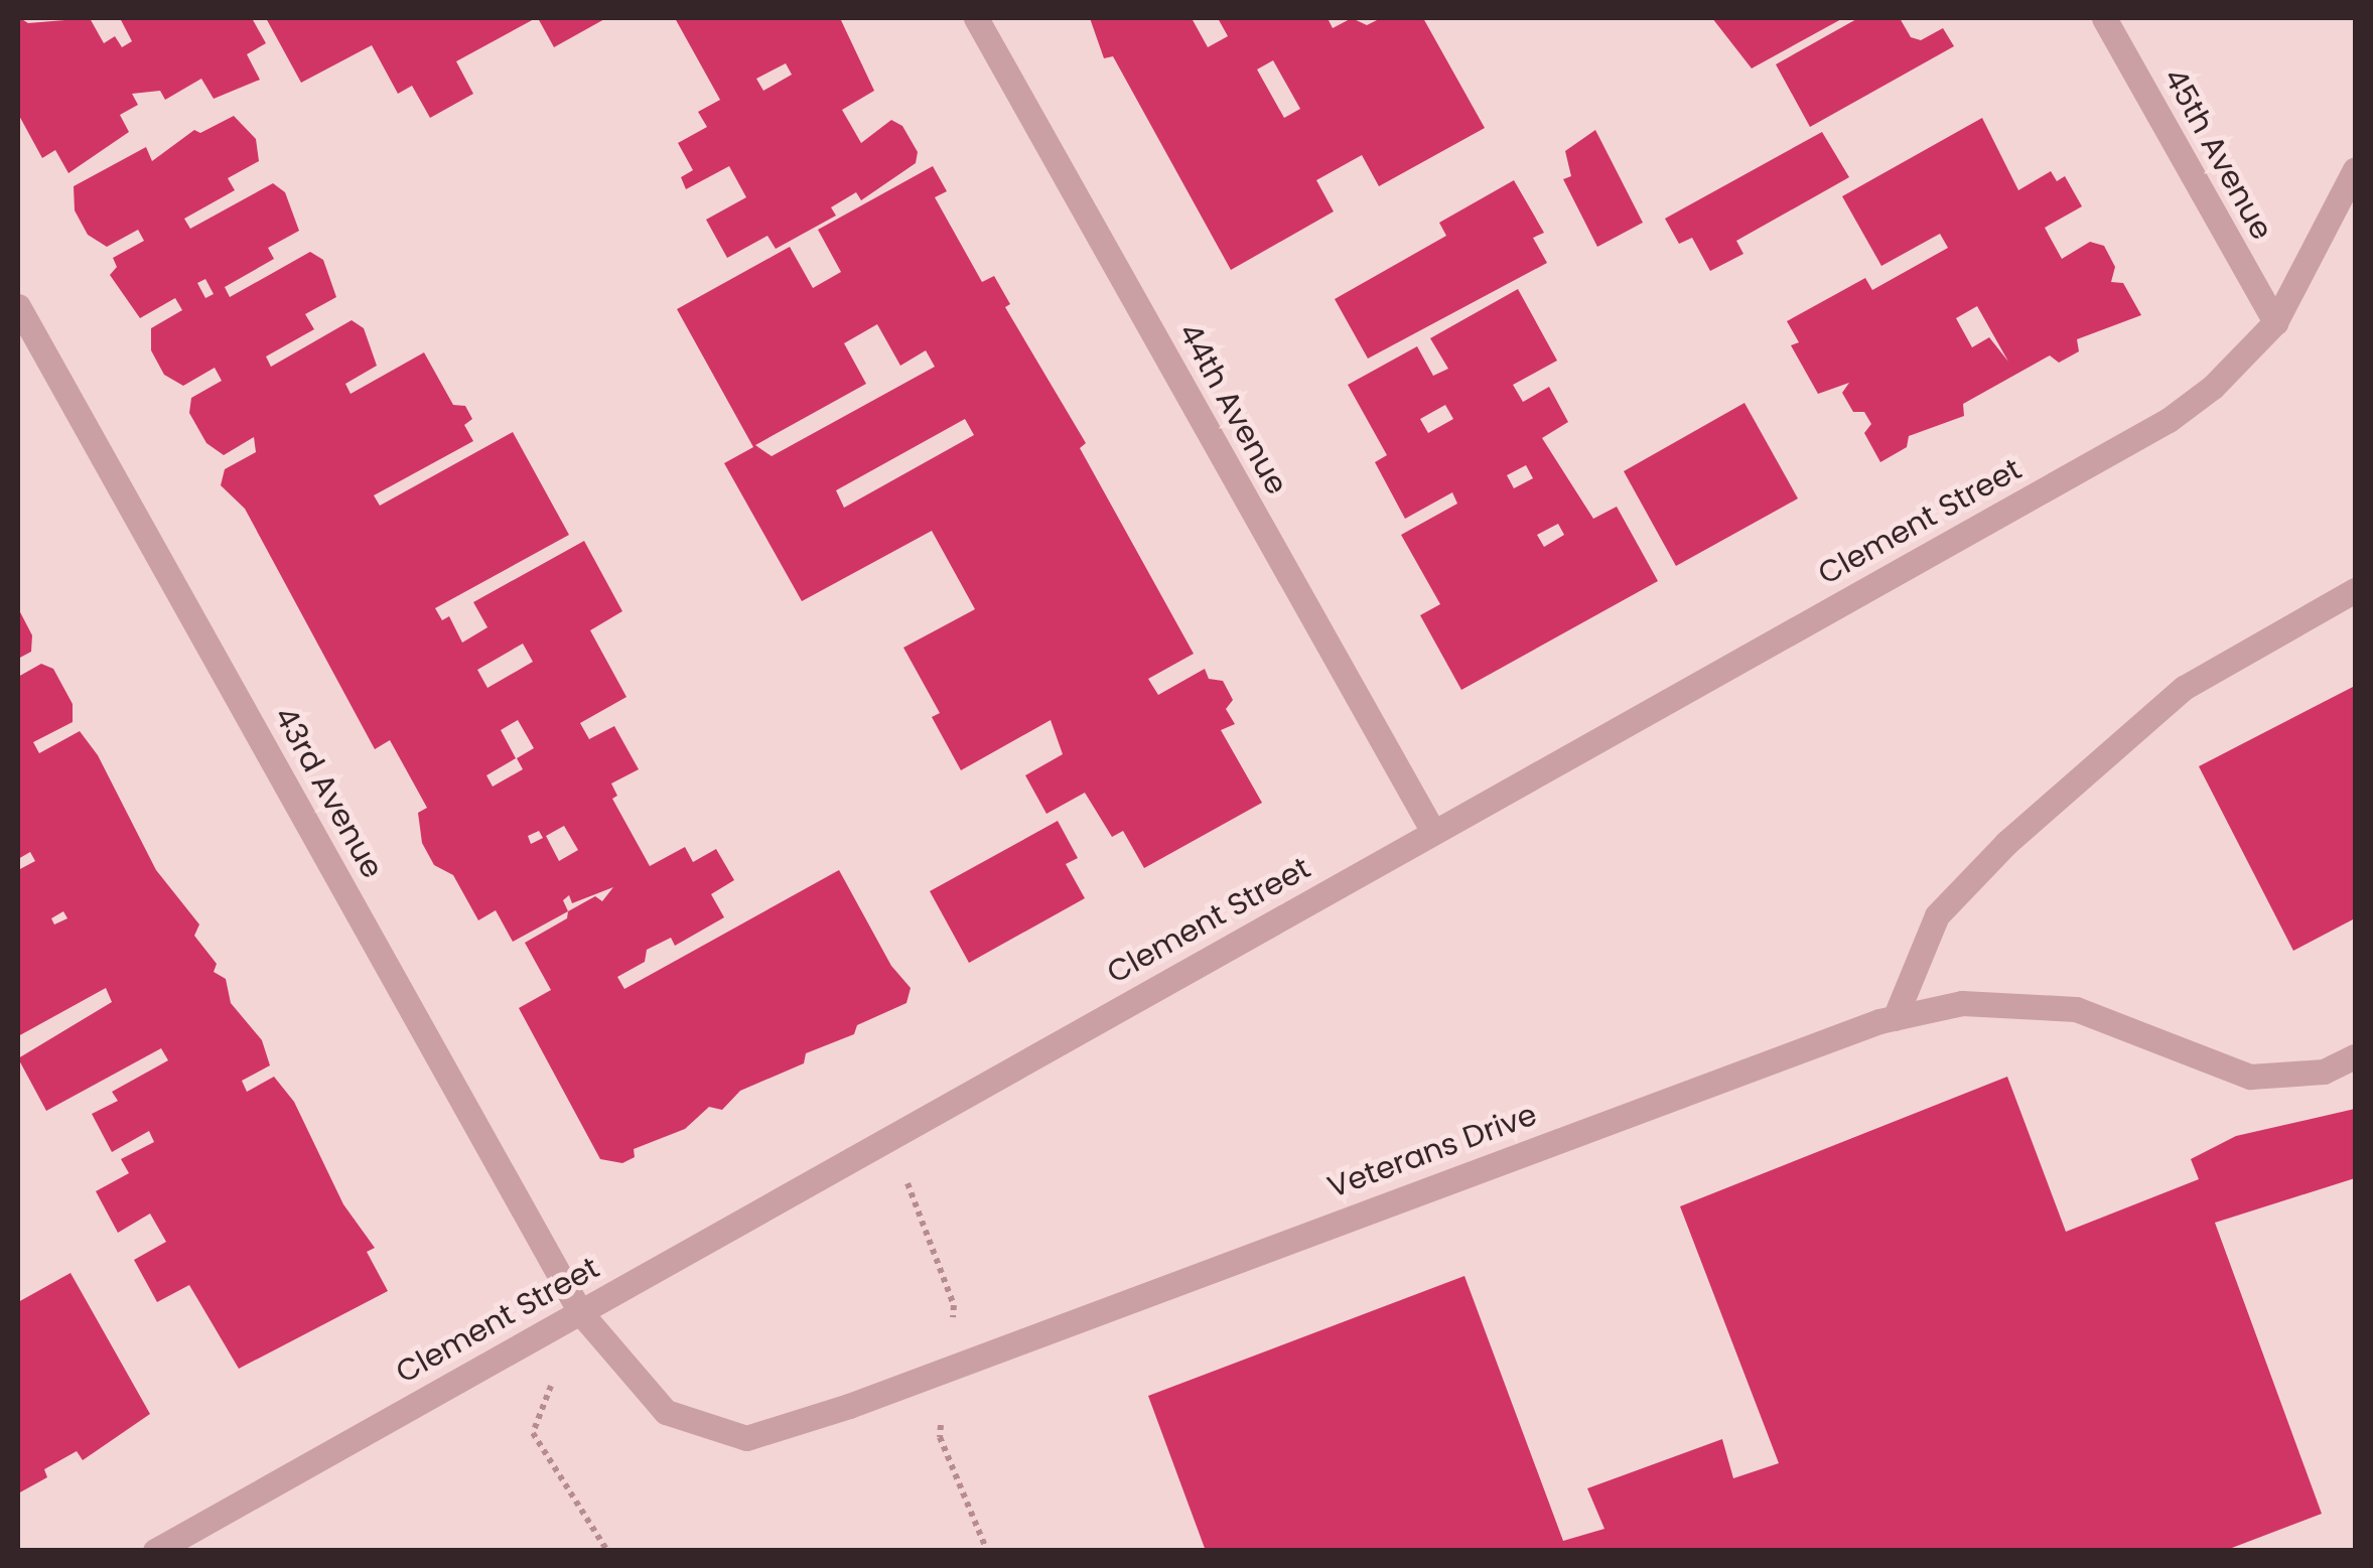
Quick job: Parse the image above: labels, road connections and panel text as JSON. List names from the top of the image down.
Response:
{
  "streets": {
    "street": [
      "45th Avenue",
      "44th Avenue",
      "Clement Street",
      "43rd Avenue",
      "Veterans Drive"
    ]
  },
  "crossings": [
    ["45th Avenue", "Clement Street"],
    ["44th Avenue", "Clement Street"],
    ["Clement Street", "43rd Avenue"],
    ["Clement Street", "Veterans Drive"],
    ["43rd Avenue", "Veterans Drive"]
  ]
}
